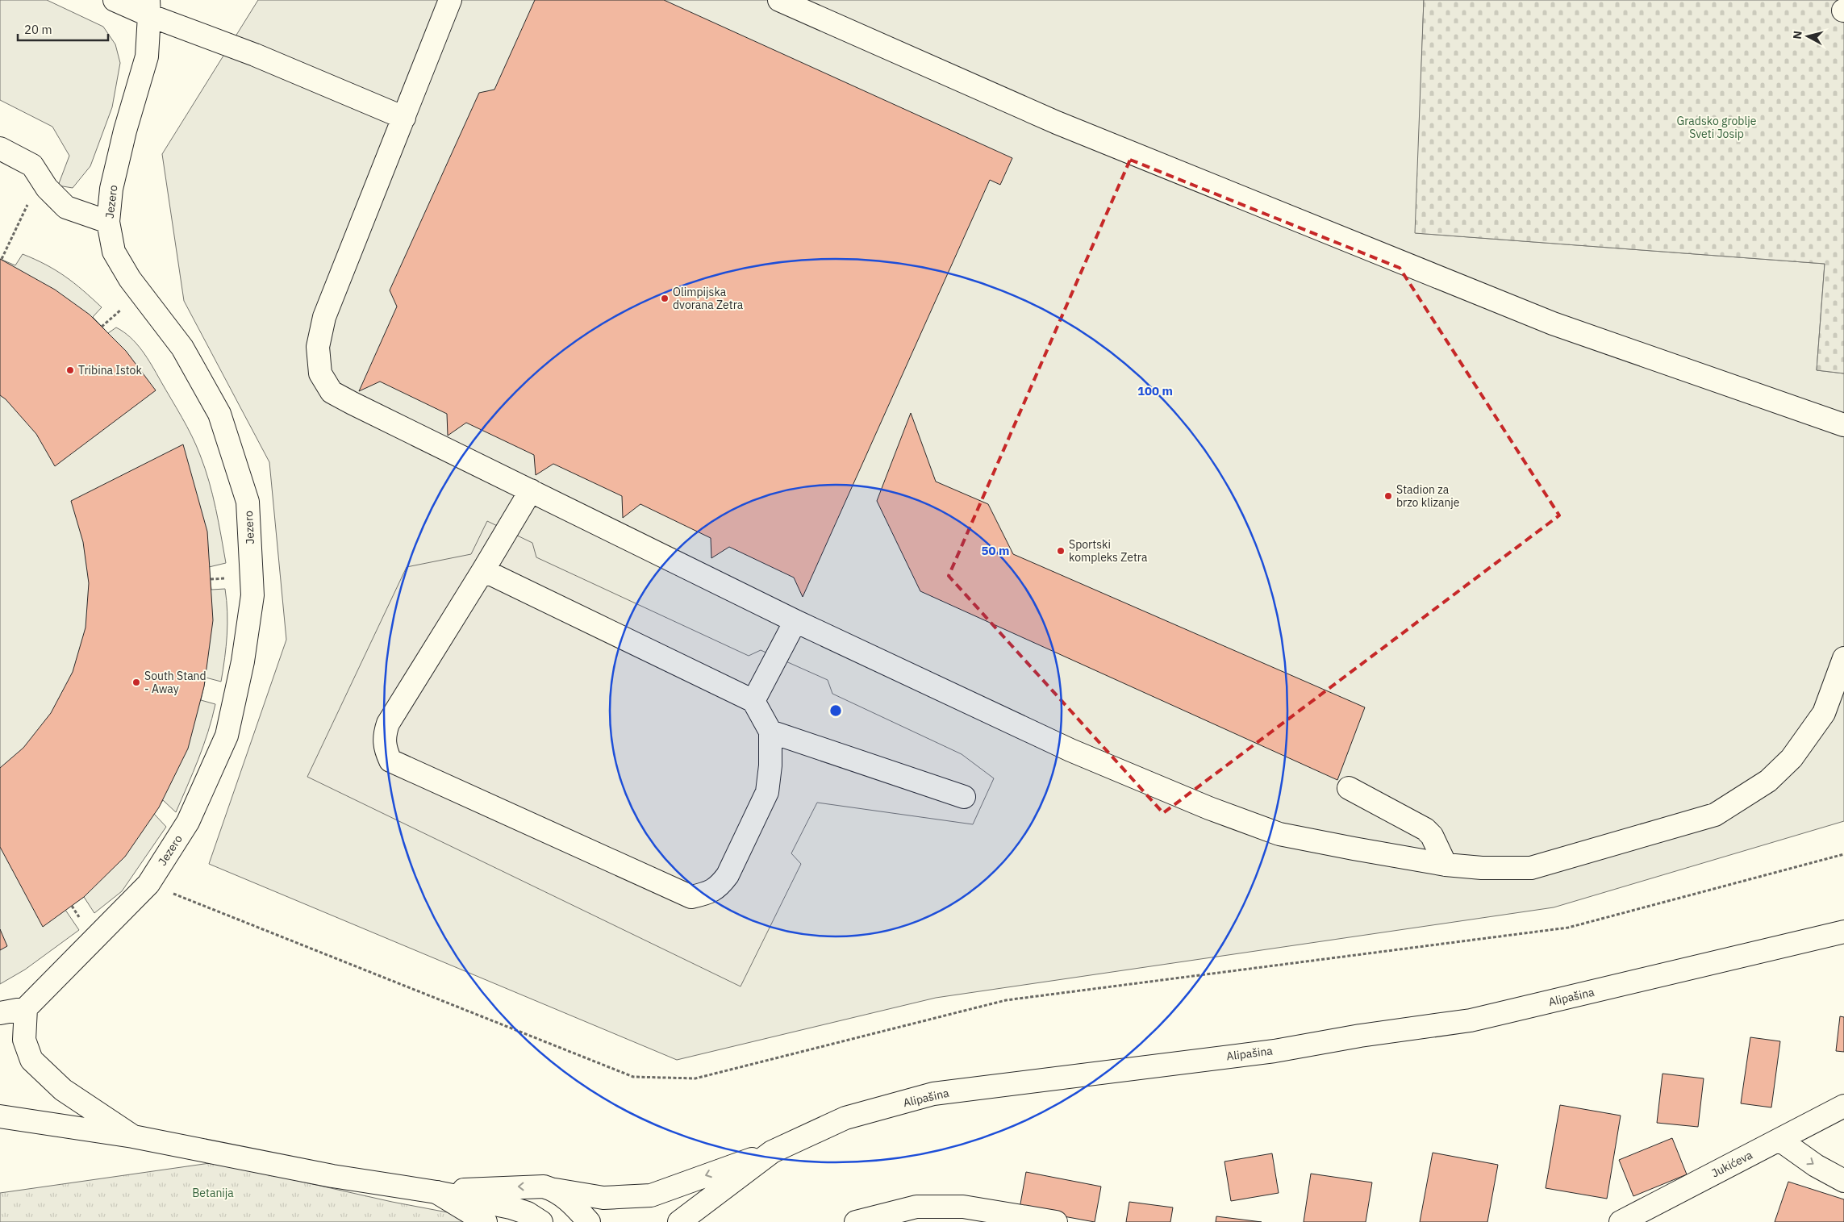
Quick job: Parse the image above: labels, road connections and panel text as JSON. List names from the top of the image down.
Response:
{
  "streets": {
    "street": ["Jezero", "Alipašina", "Jukićeva"]
  },
  "parks": ["Gradsko groblje Sveti Josip", "Betanija"],
  "places": [
    "Olimpijska dvorana Zetra",
    "Tribina Istok",
    "Stadion za brzo klizanje",
    "Sportski kompleks Zetra",
    "South Stand - Away"
  ],
  "scale_bar": "20 m",
  "north": "left",
  "rings": ["100 m", "50 m"]
}
